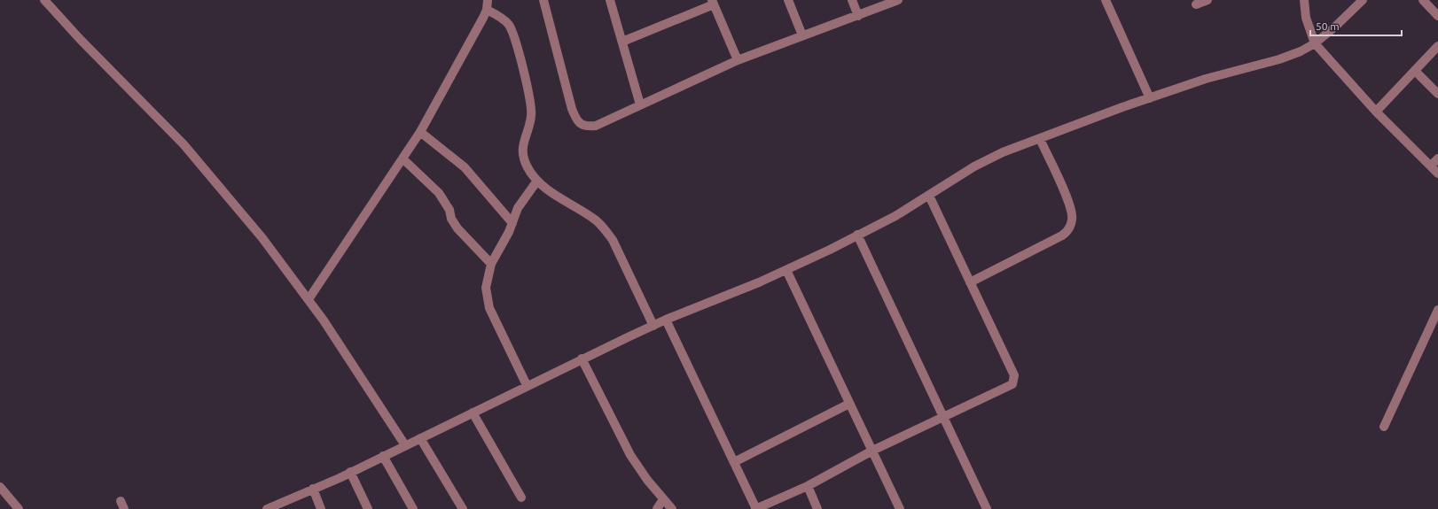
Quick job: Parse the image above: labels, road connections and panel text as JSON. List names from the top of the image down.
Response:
{
  "scale_bar": "50 m"
}
